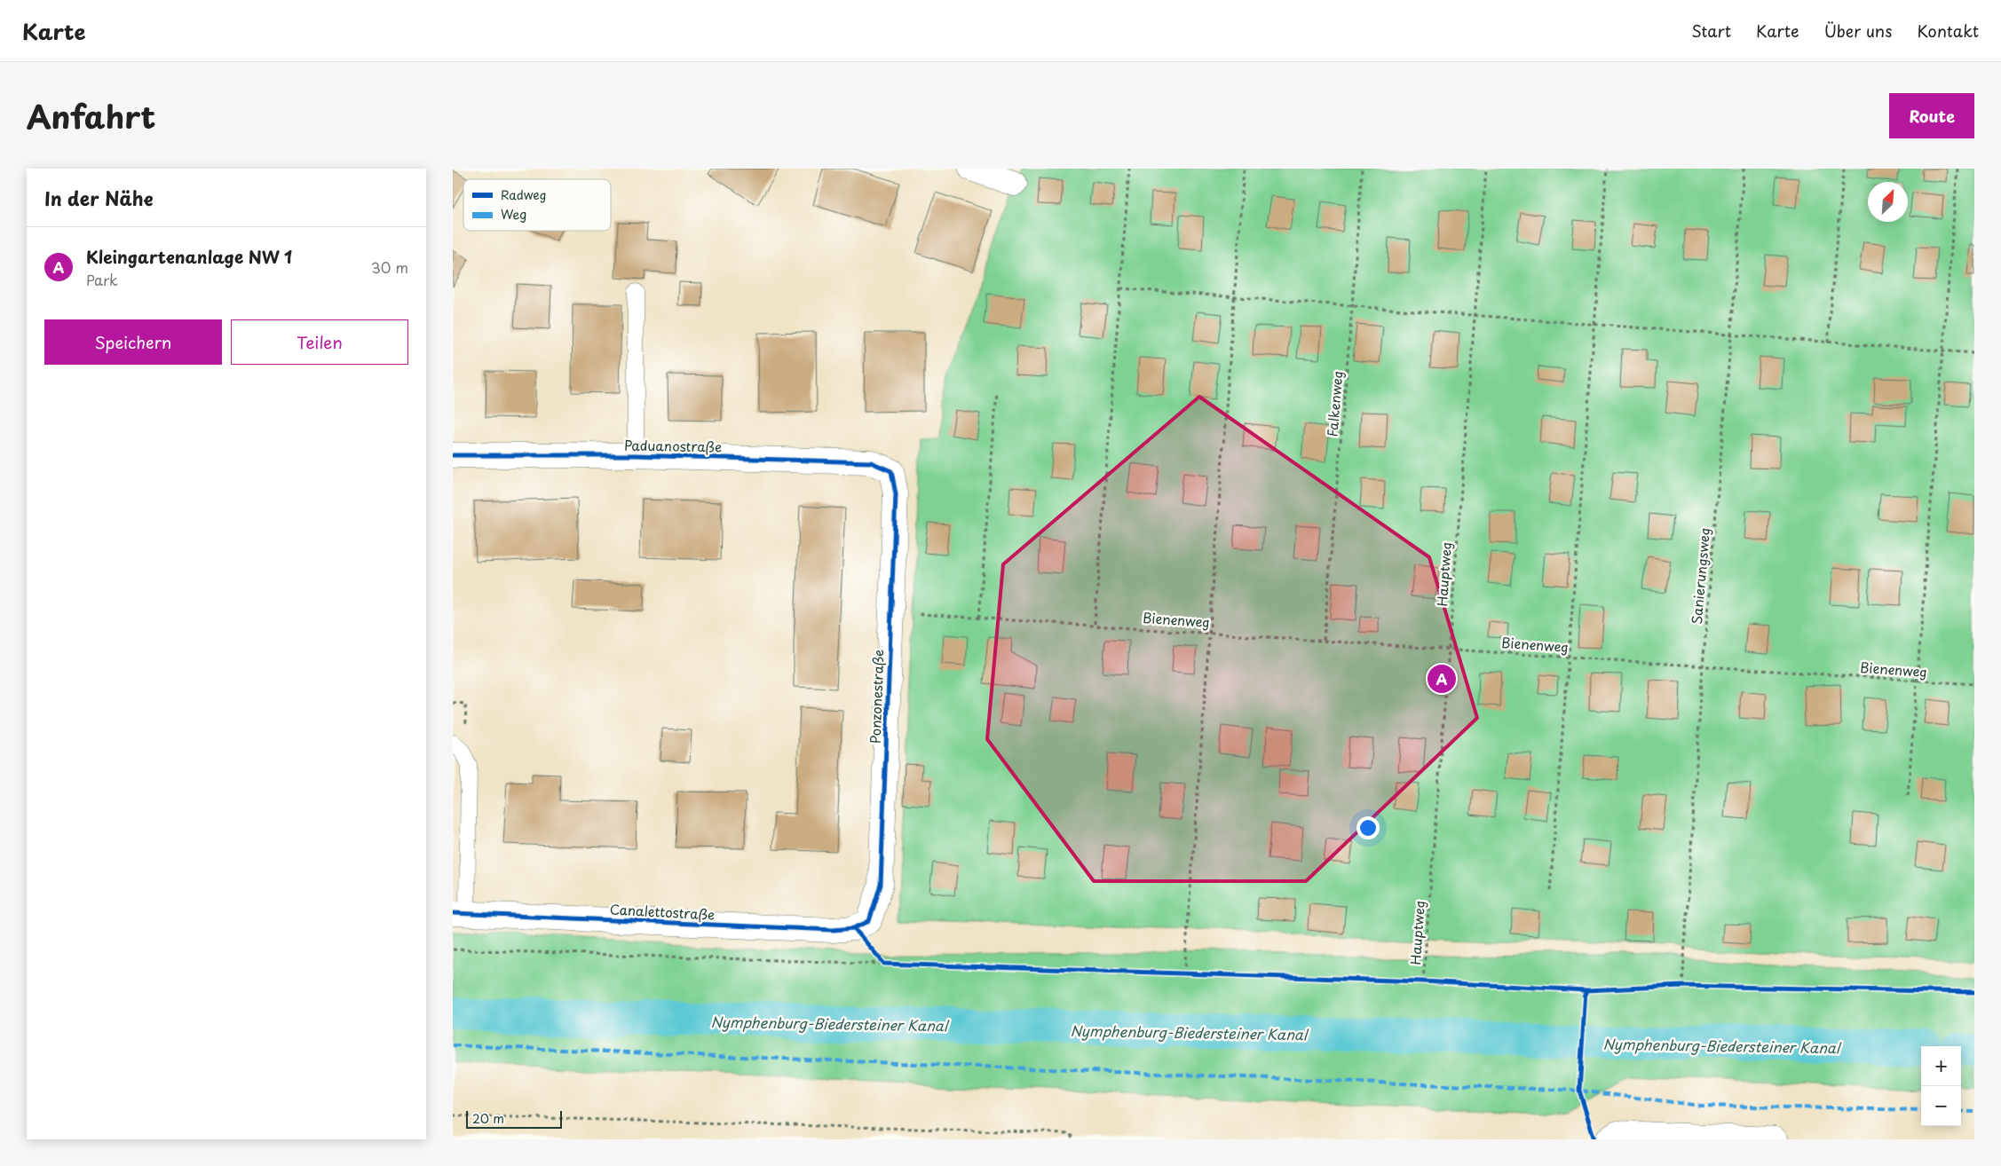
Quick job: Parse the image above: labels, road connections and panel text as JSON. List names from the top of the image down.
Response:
{
  "streets": {
    "street": ["Paduanostraße", "Ponzonestraße", "Canalettostraße"],
    "path": [
      "Falkenweg",
      "Hauptweg",
      "Sanierungsweg",
      "Bienenweg"
    ]
  },
  "crossings": [
    ["Falkenweg", "Bienenweg"],
    ["Paduanostraße", "Ponzonestraße"],
    ["Hauptweg", "Bienenweg"],
    ["Sanierungsweg", "Bienenweg"],
    ["Bienenweg", "Ponzonestraße"],
    ["Ponzonestraße", "Canalettostraße"]
  ],
  "water": ["Nymphenburg-Biedersteiner Kanal"],
  "legend": ["Radweg", "Weg"],
  "scale_bar": "20 m",
  "north": "top right",
  "page": {
    "header": "Karte",
    "nav": [
      "Start",
      "Karte",
      "Über uns",
      "Kontakt"
    ],
    "title": "Anfahrt",
    "buttons": [
      "Route",
      ["Speichern", "Teilen"]
    ],
    "heading": "In der Nähe",
    "list": [
      {
        "mark": "A",
        "name": "Kleingartenanlage NW 1",
        "note": "Park",
        "value": "30 m"
      }
    ],
    "pins": "A",
    "map_buttons": ["+", "−"],
    "scale": "20 m"
  }
}
